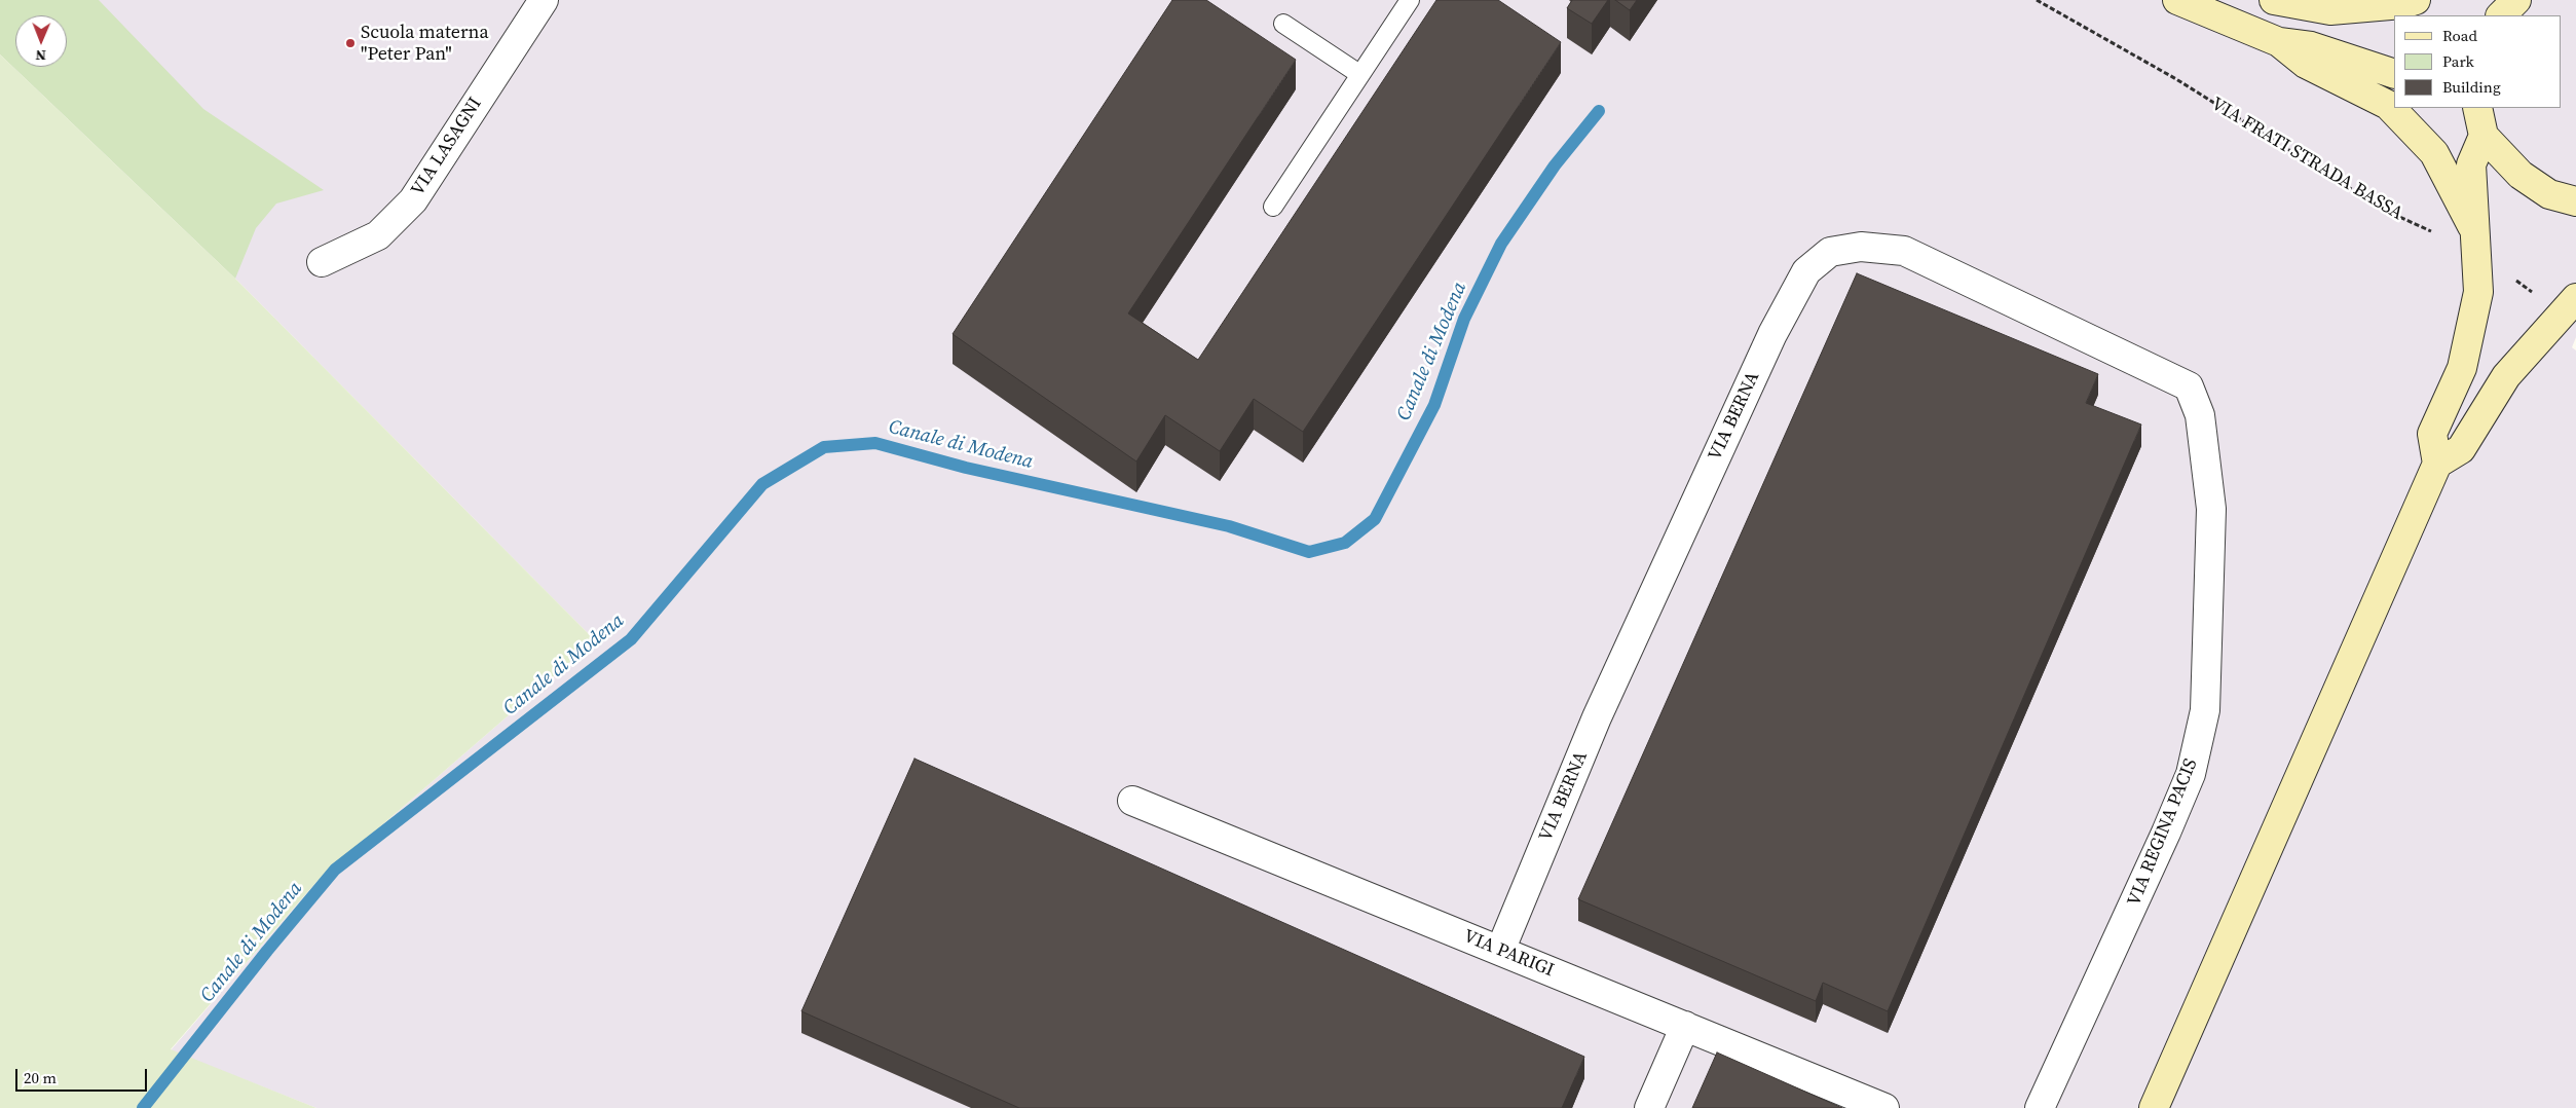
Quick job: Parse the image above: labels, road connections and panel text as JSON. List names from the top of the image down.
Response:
{
  "streets": {
    "street": [
      "VIA LASAGNI",
      "VIA BERNA",
      "VIA REGINA PACIS",
      "VIA PARIGI"
    ],
    "path": ["VIA FRATI STRADA BASSA"]
  },
  "crossings": [
    ["VIA BERNA", "VIA REGINA PACIS"],
    ["VIA BERNA", "VIA PARIGI"]
  ],
  "water": ["Canale di Modena"],
  "places": ["Scuola materna \"Peter Pan\""],
  "legend": ["Road", "Park", "Building"],
  "scale_bar": "20 m",
  "north": "bottom"
}
